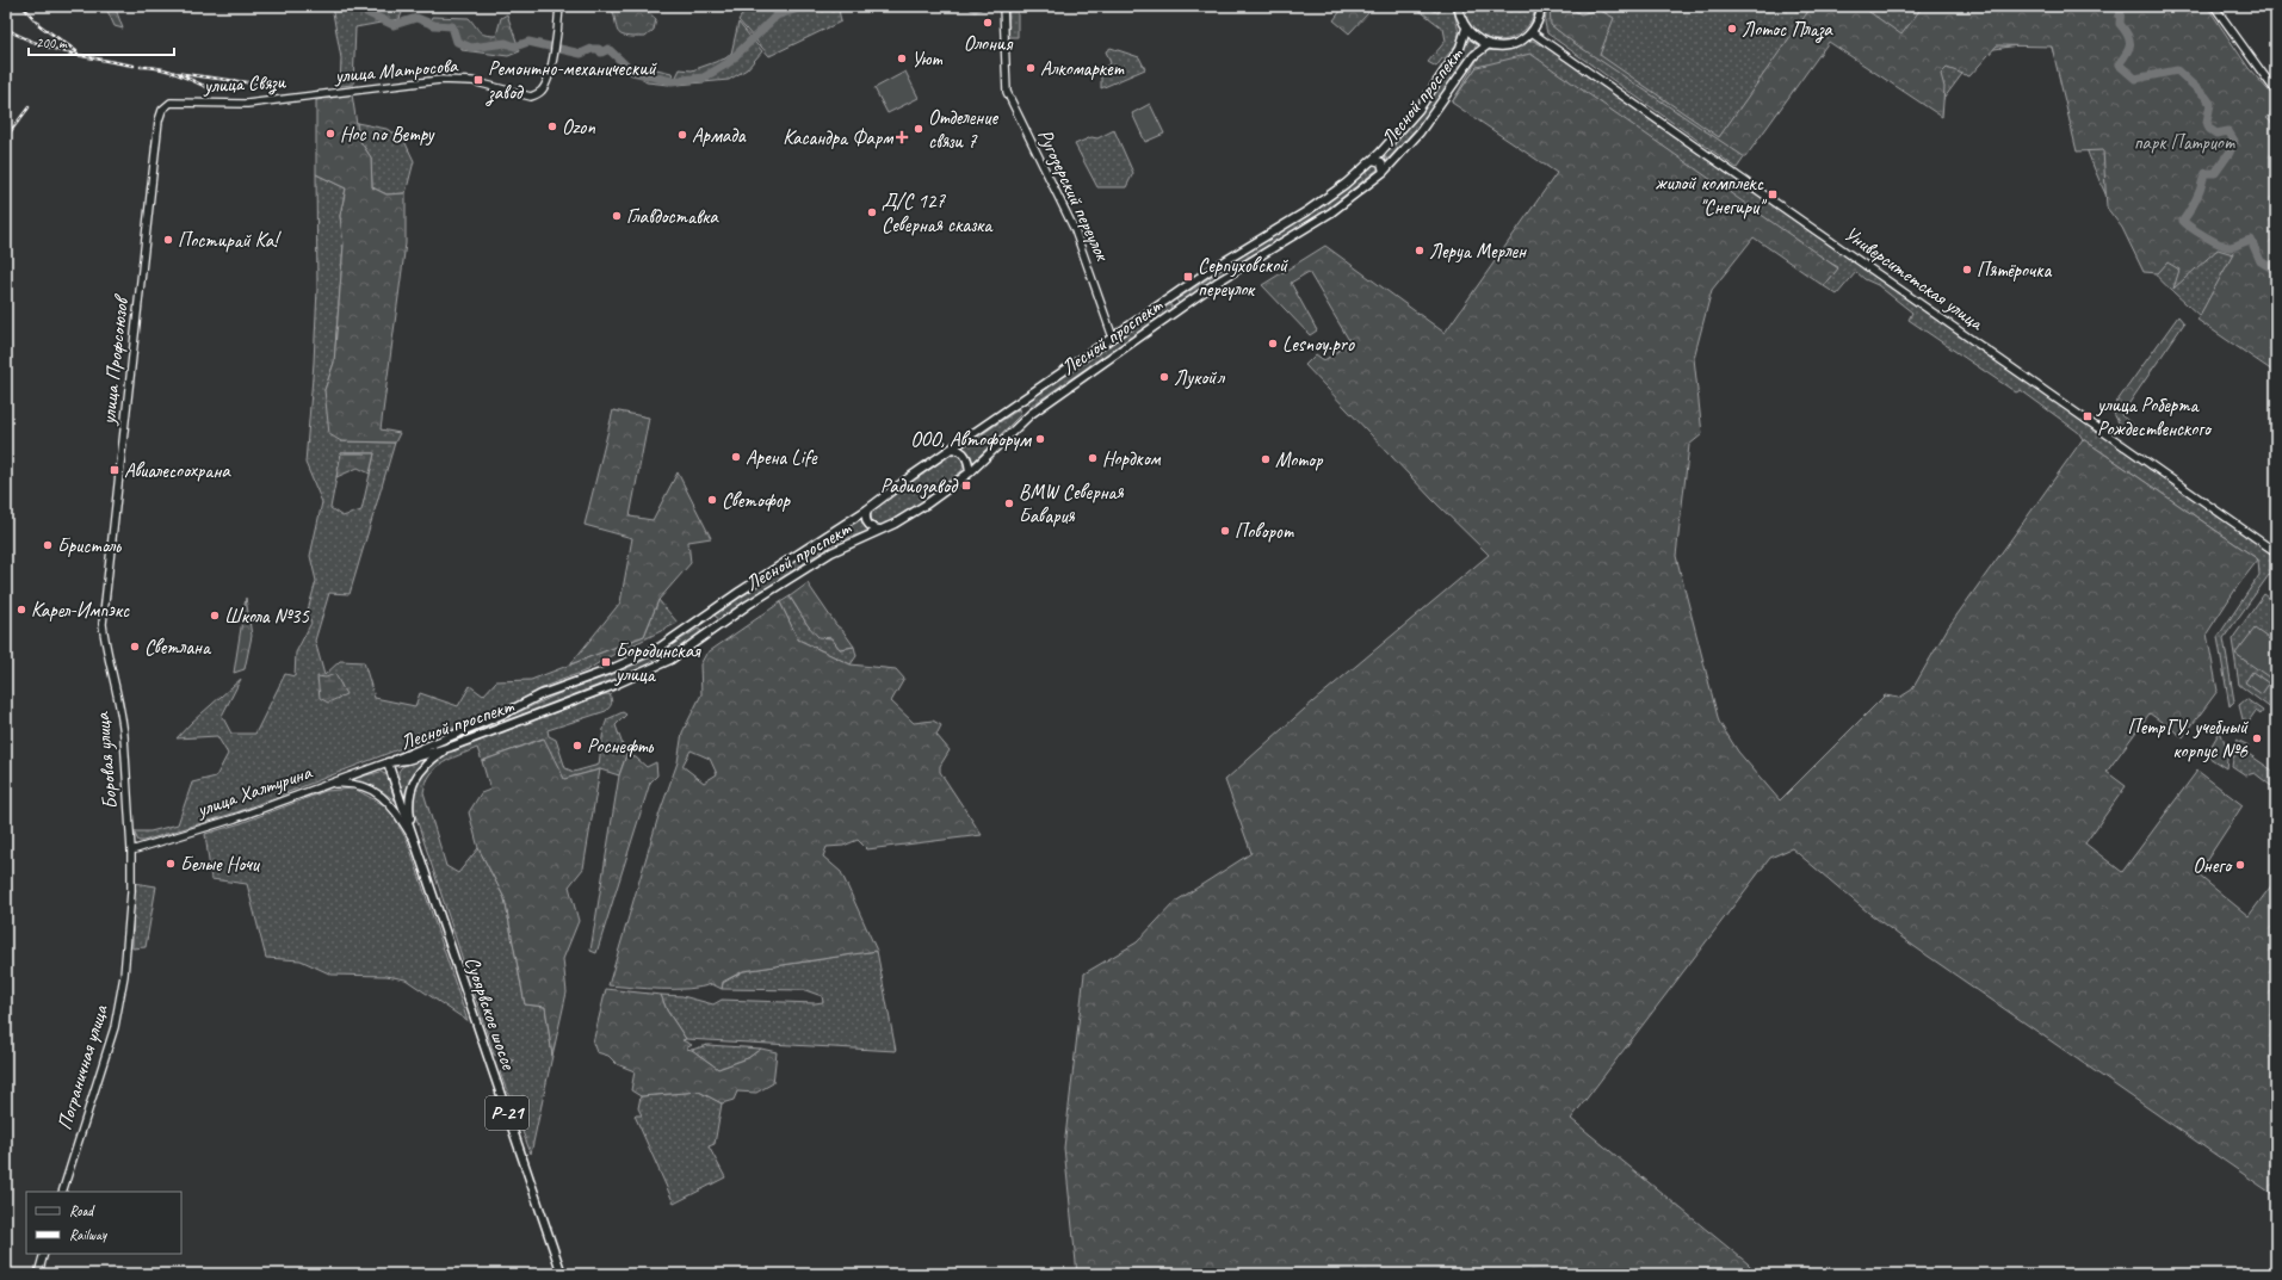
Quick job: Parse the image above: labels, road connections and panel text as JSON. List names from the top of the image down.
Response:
{
  "streets": {
    "main road": [
      "улица Матросова",
      "улица Связи",
      "Лесной проспект",
      "Ругозерский переулок",
      "Университетская улица",
      "улица Профсоюзов",
      "Боровая улица",
      "улица Халтурина",
      "Суоярвское шоссе",
      "Пограничная улица",
      "Р-21"
    ]
  },
  "crossings": [
    ["улица Матросова", "улица Связи"],
    ["улица Связи", "улица Профсоюзов"],
    ["Лесной проспект", "Ругозерский переулок"],
    ["Лесной проспект", "улица Халтурина"],
    ["Лесной проспект", "Суоярвское шоссе"],
    ["улица Профсоюзов", "Боровая улица"],
    ["Боровая улица", "улица Халтурина"],
    ["Боровая улица", "Пограничная улица"],
    ["улица Халтурина", "Суоярвское шоссе"]
  ],
  "parks": ["парк Патриот"],
  "places": {
    "other": [
      "Олония",
      "Лотос Плаза",
      "Уют",
      "Алкомаркет",
      "Ozon",
      "Отделение связи 7",
      "Нос по Ветру",
      "Армада",
      "Д/С 127 Северная сказка",
      "Главдоставка",
      "Постирай Ка!",
      "Леруа Мерлен",
      "Пятёрочка",
      "Lesnoy.pro",
      "Лукойл",
      "ООО, Автофорум",
      "Арена Life",
      "Нордком",
      "Мотор",
      "Светофор",
      "BMW Северная Бавария",
      "Поворот",
      "Бристоль",
      "Карел-Импэкс",
      "Школа №35",
      "Светлана",
      "ПетрГУ, учебный корпус №6",
      "Роснефть",
      "Белые Ночи",
      "Онего"
    ],
    "transit": [
      "Ремонтно-механический завод",
      "жилой комплекс \"Снегири\"",
      "Серпуховской переулок",
      "улица Роберта Рождественского",
      "Авиалесоохрана",
      "Радиозавод",
      "Бородинская улица"
    ],
    "health": ["Касандра Фарм"]
  },
  "legend": ["Road", "Railway"],
  "scale_bar": "200 m"
}
